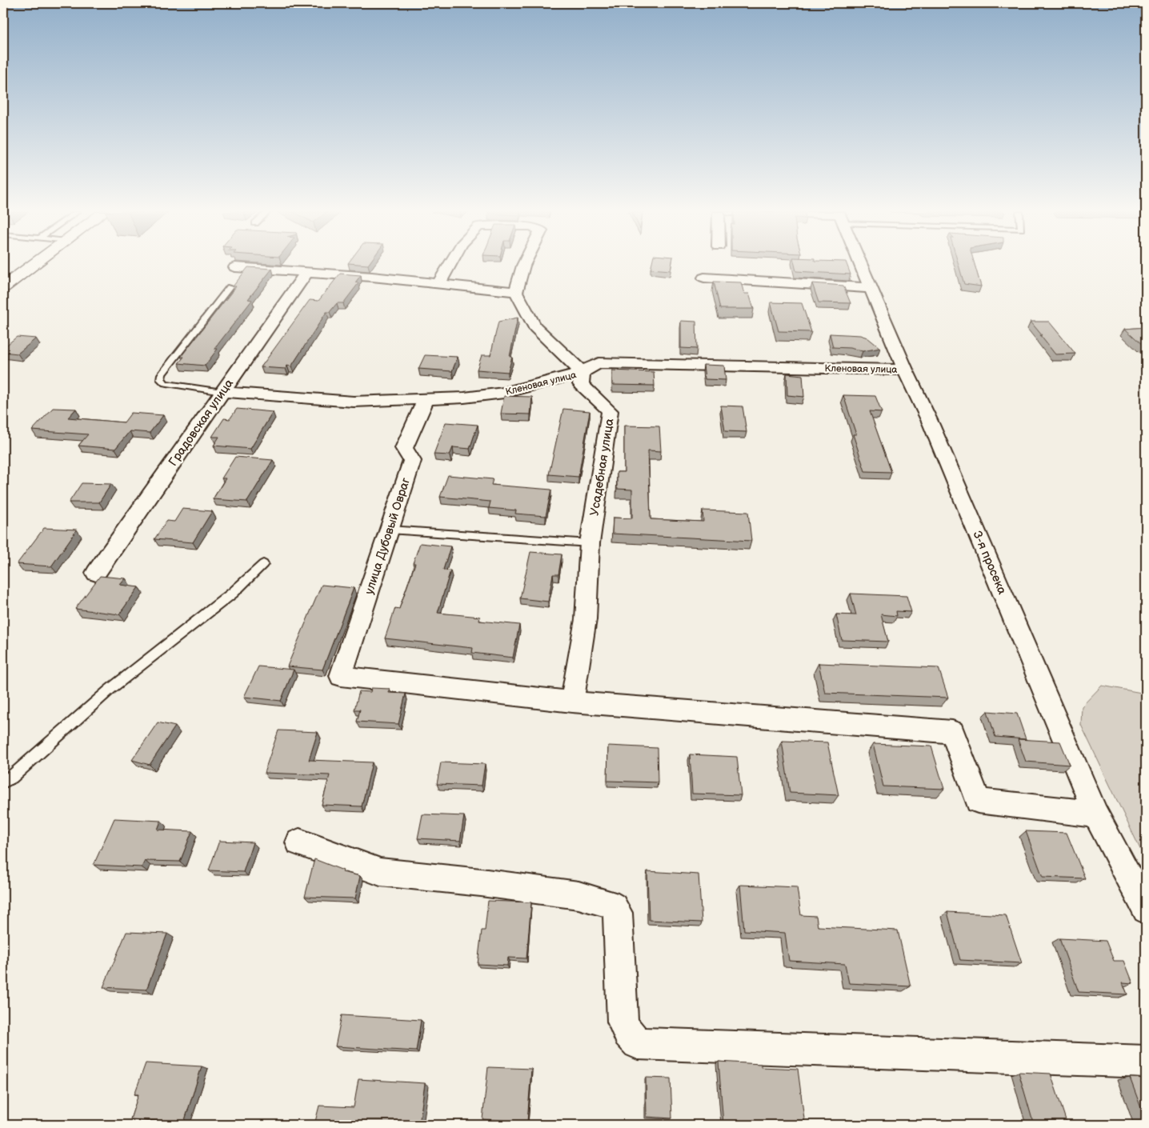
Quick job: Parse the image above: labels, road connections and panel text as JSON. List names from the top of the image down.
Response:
{
  "streets": {
    "street": [
      "Кленовая улица",
      "Градовская улица",
      "Усадебная улица",
      "улица Дубовый Овраг",
      "3-я просека"
    ]
  },
  "crossings": [
    ["Кленовая улица", "Градовская улица"],
    ["Кленовая улица", "Усадебная улица"],
    ["Кленовая улица", "улица Дубовый Овраг"],
    ["Кленовая улица", "3-я просека"],
    ["Усадебная улица", "улица Дубовый Овраг"]
  ]
}
